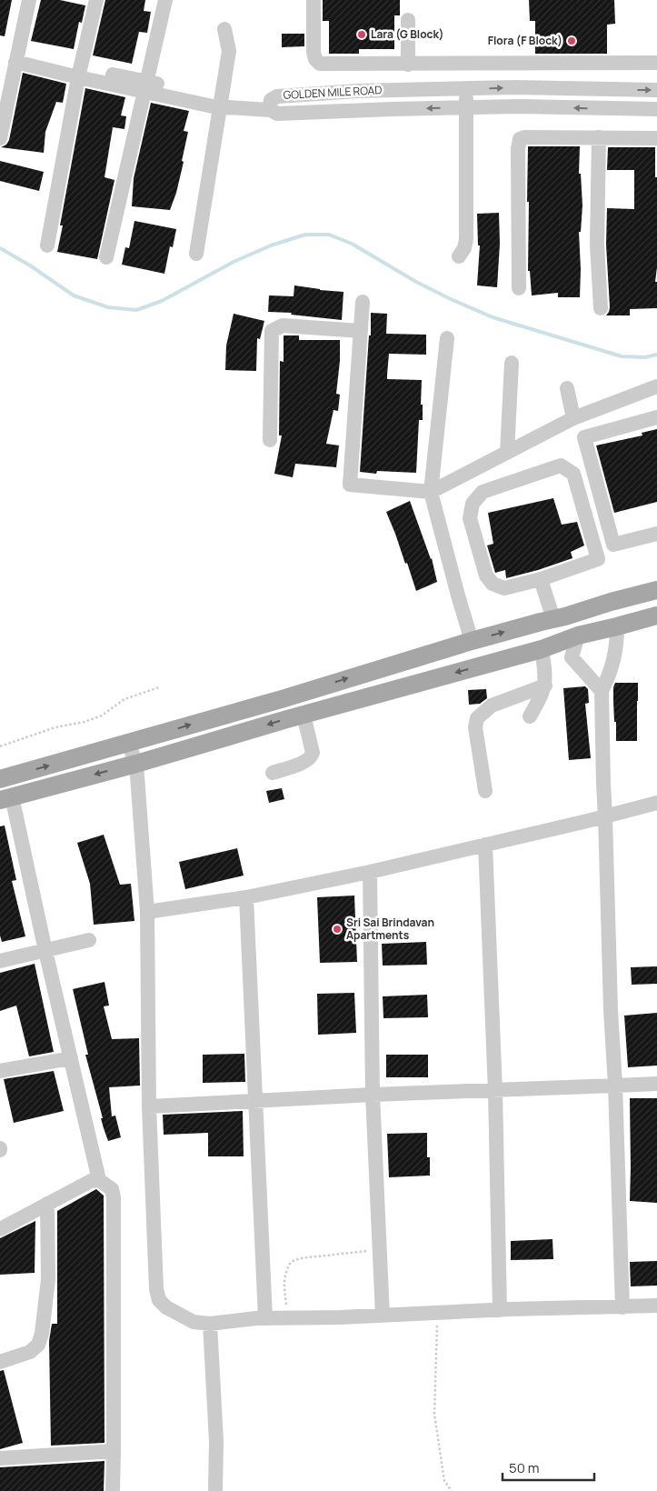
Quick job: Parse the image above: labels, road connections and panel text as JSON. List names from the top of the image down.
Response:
{
  "streets": {
    "street": ["GOLDEN MILE ROAD"]
  },
  "places": ["Lara (G Block)", "Flora (F Block)", "Sri Sai Brindavan Apartments"],
  "scale_bar": "50 m"
}
